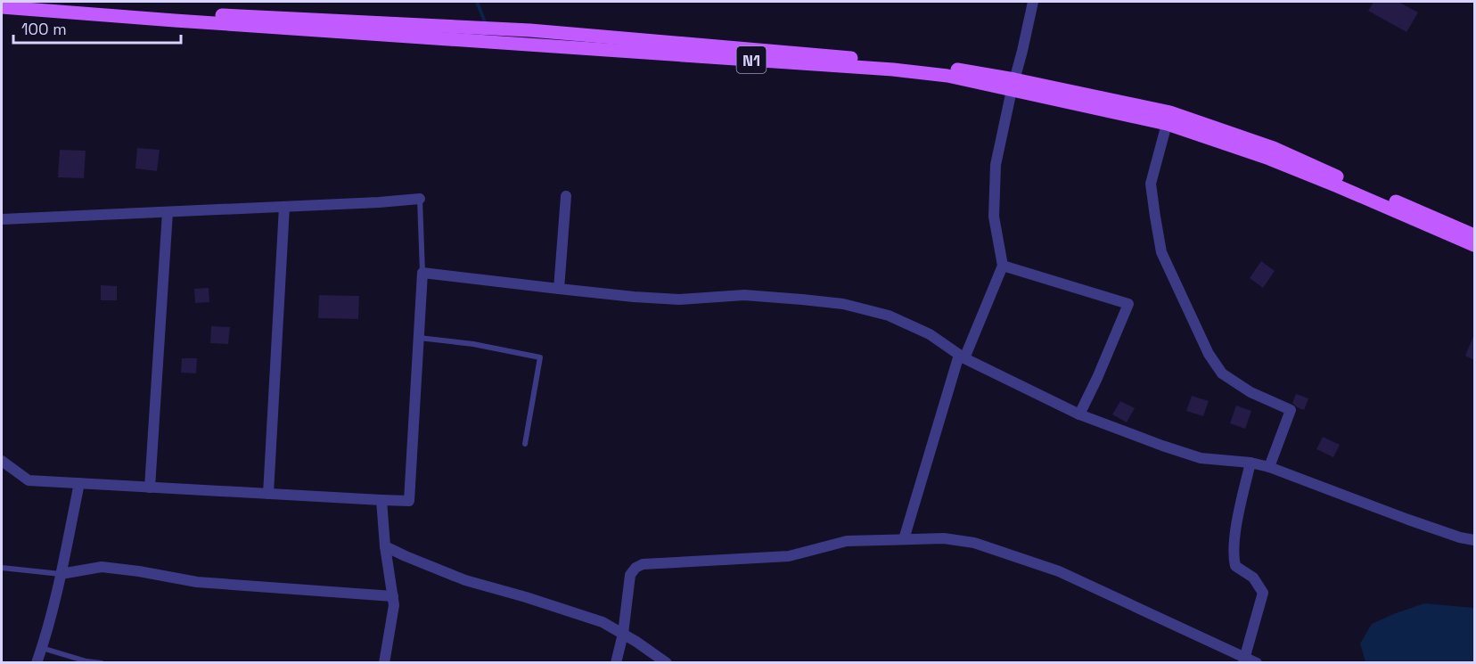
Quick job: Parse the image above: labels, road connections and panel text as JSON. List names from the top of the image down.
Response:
{
  "streets": {
    "main road": ["N1"]
  },
  "scale_bar": "100 m"
}
